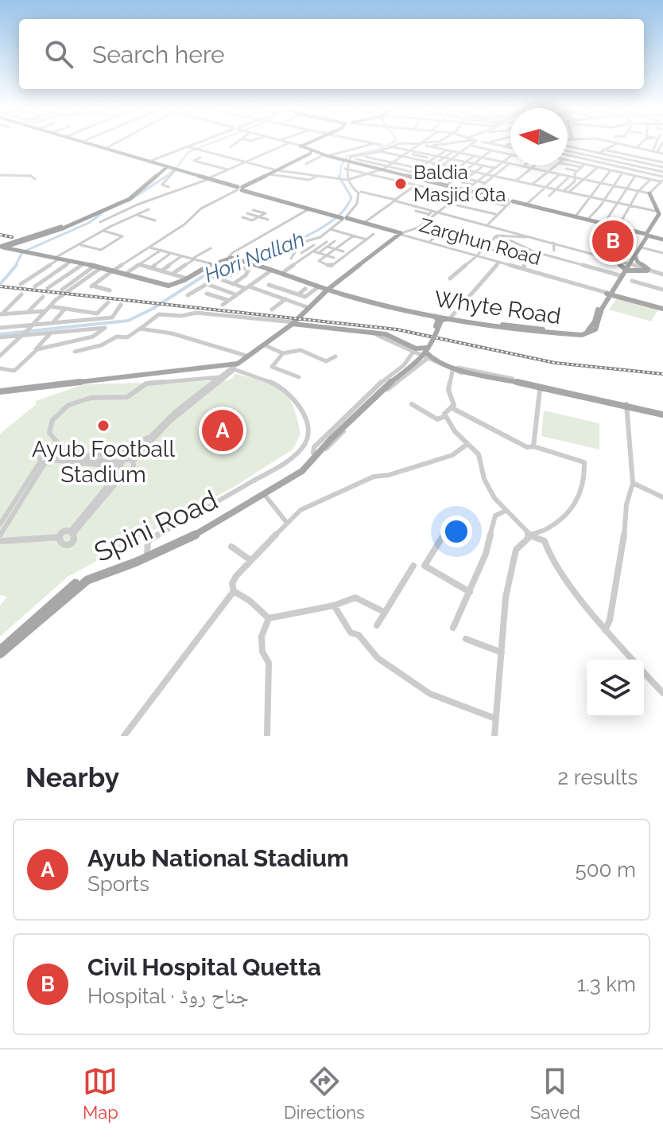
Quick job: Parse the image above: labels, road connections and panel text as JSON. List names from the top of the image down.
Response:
{
  "streets": {
    "main road": ["Zarghun Road", "Whyte Road", "Spini Road"]
  },
  "water": ["Hori Nallah"],
  "places": ["Baldia Masjid Qta", "Ayub Football Stadium"],
  "north": "left",
  "page": {
    "search": "Search here",
    "pins": ["B", "A"],
    "heading": ["Nearby", "2 results"],
    "list": [
      {
        "mark": "A",
        "name": "Ayub National Stadium",
        "note": "Sports",
        "value": "500 m"
      },
      {
        "mark": "B",
        "name": "Civil Hospital Quetta",
        "note": "Hospital · جناح روڈ",
        "value": "1.3 km"
      }
    ],
    "nav": ["Map", "Directions", "Saved"]
  }
}
